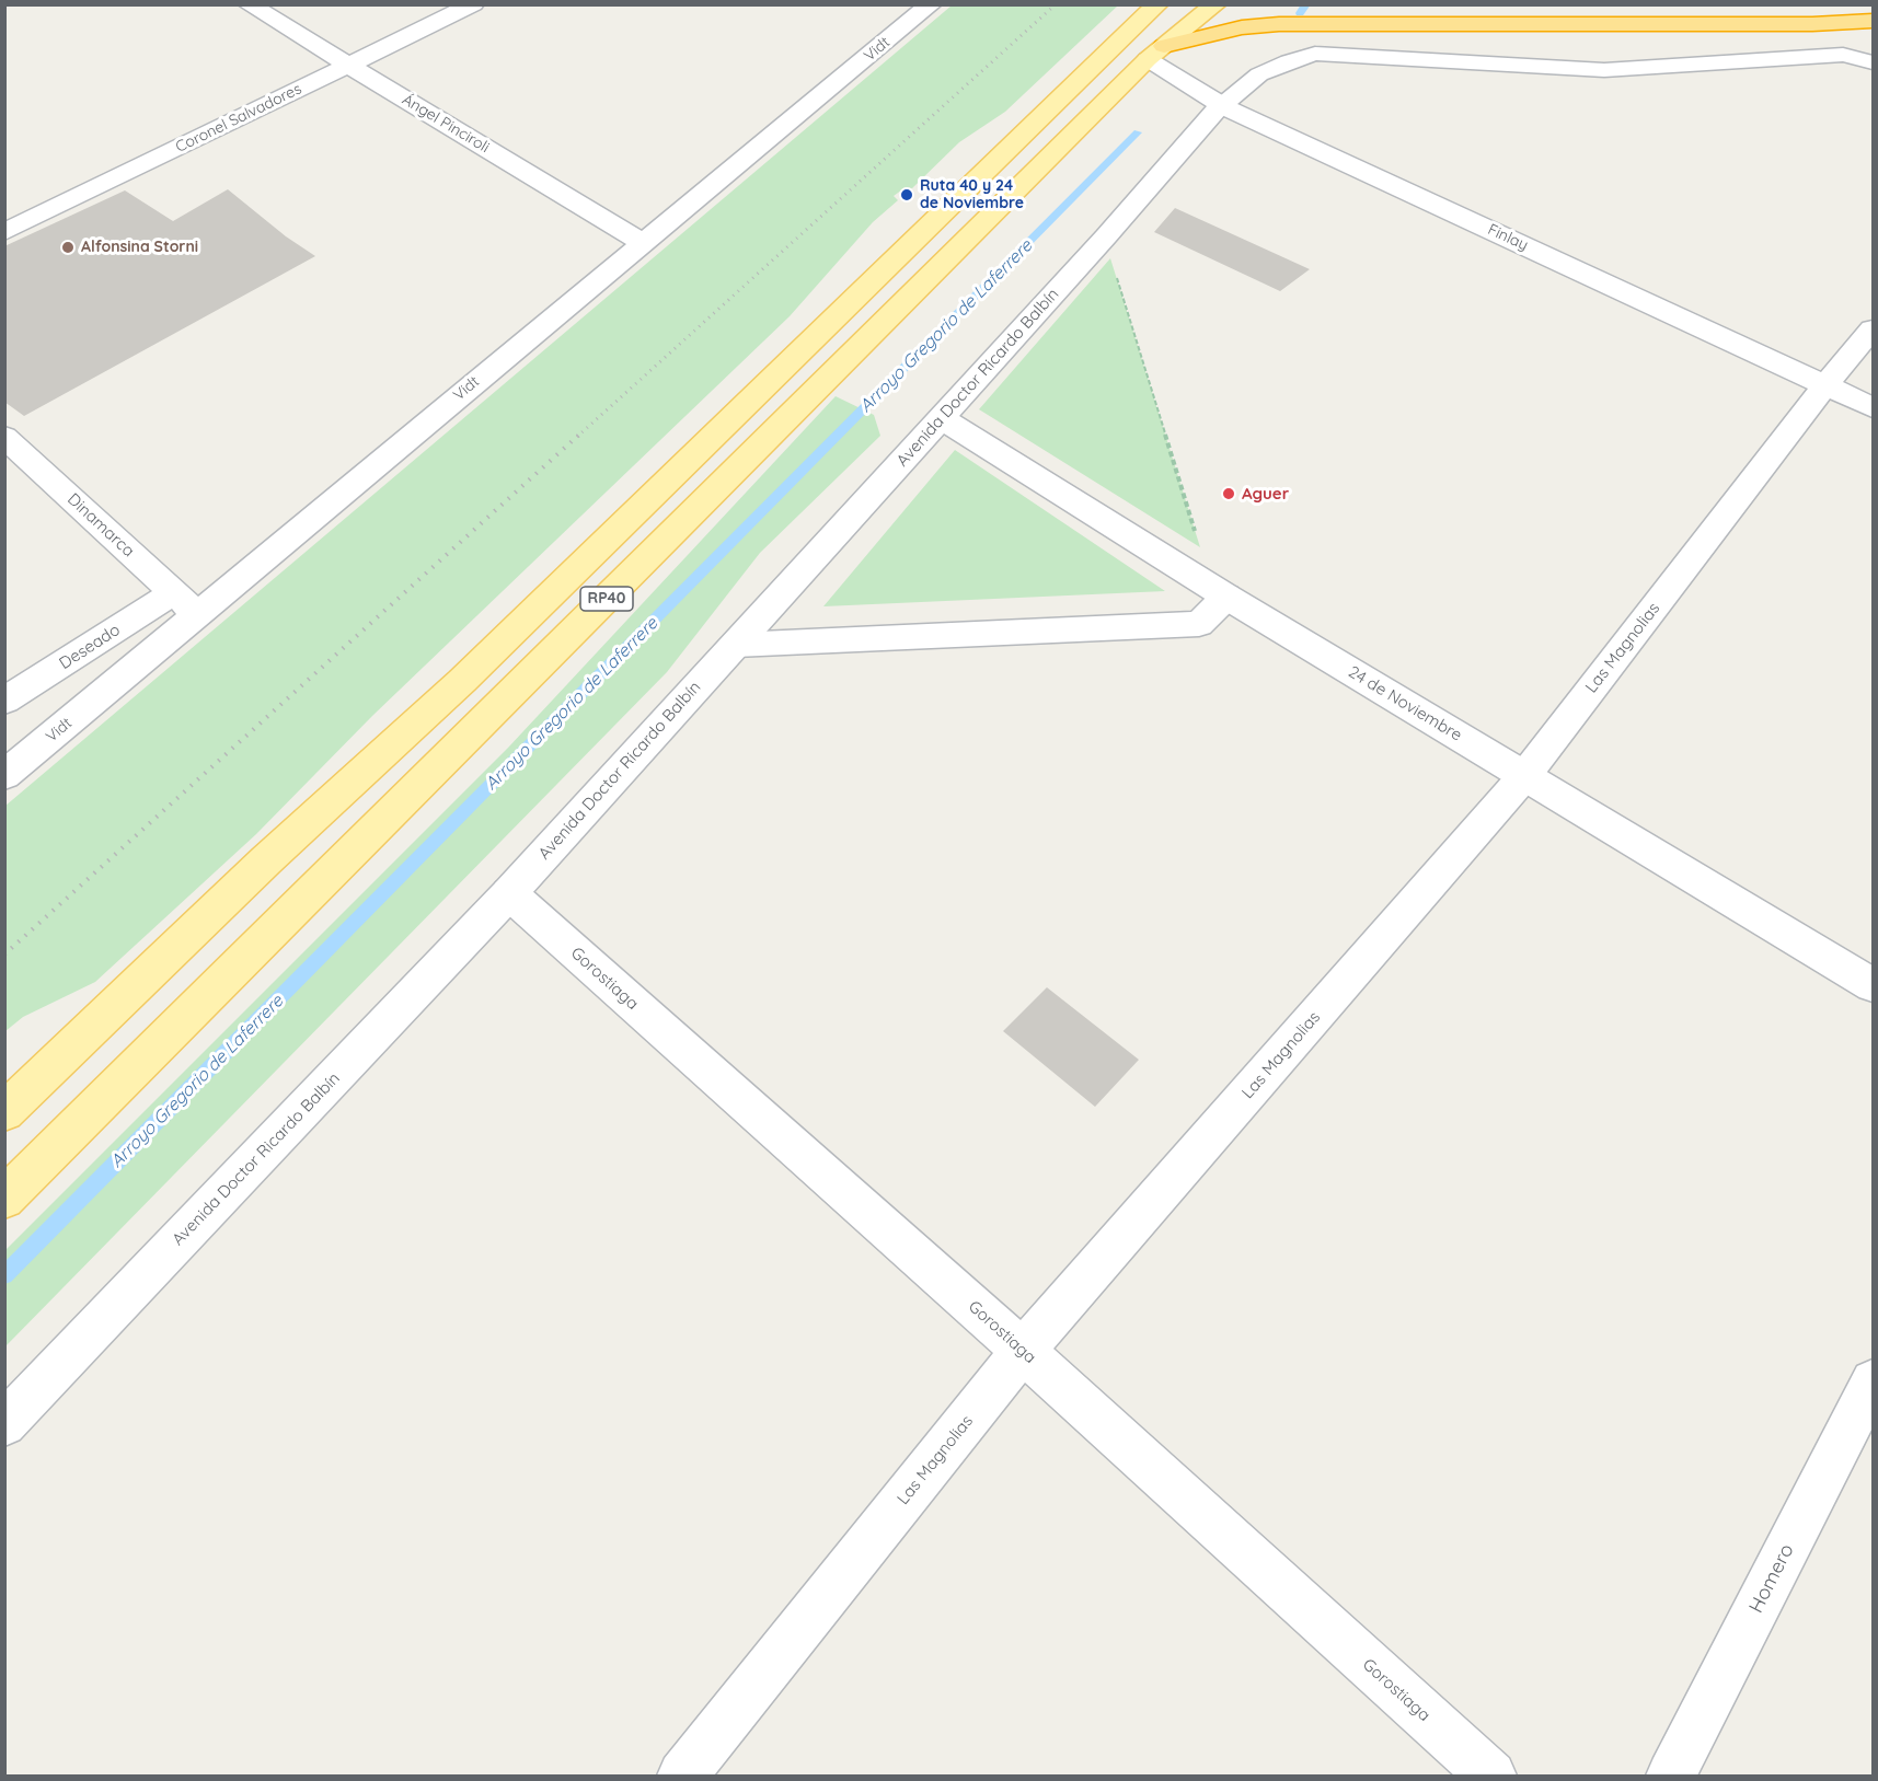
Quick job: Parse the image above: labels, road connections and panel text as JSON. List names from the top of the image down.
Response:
{
  "streets": {
    "main road": ["RP40"],
    "street": [
      "Vidt",
      "Coronel Salvadores",
      "Ángel Pinciroli",
      "Finlay",
      "Avenida Doctor Ricardo Balbín",
      "Dinamarca",
      "Deseado",
      "Las Magnolias",
      "24 de Noviembre",
      "Gorostiaga",
      "Homero"
    ]
  },
  "crossings": [
    ["Vidt", "Ángel Pinciroli"],
    ["Vidt", "Dinamarca"],
    ["Vidt", "Deseado"],
    ["Coronel Salvadores", "Ángel Pinciroli"],
    ["Finlay", "Avenida Doctor Ricardo Balbín"],
    ["Finlay", "RP40"],
    ["Finlay", "Las Magnolias"],
    ["Avenida Doctor Ricardo Balbín", "24 de Noviembre"],
    ["Avenida Doctor Ricardo Balbín", "Gorostiaga"],
    ["Dinamarca", "Deseado"],
    ["Las Magnolias", "24 de Noviembre"],
    ["Las Magnolias", "Gorostiaga"]
  ],
  "water": ["Arroyo Gregorio de Laferrere"],
  "places": ["Ruta 40 y 24 de Noviembre", "Alfonsina Storni", "Aguer"]
}
